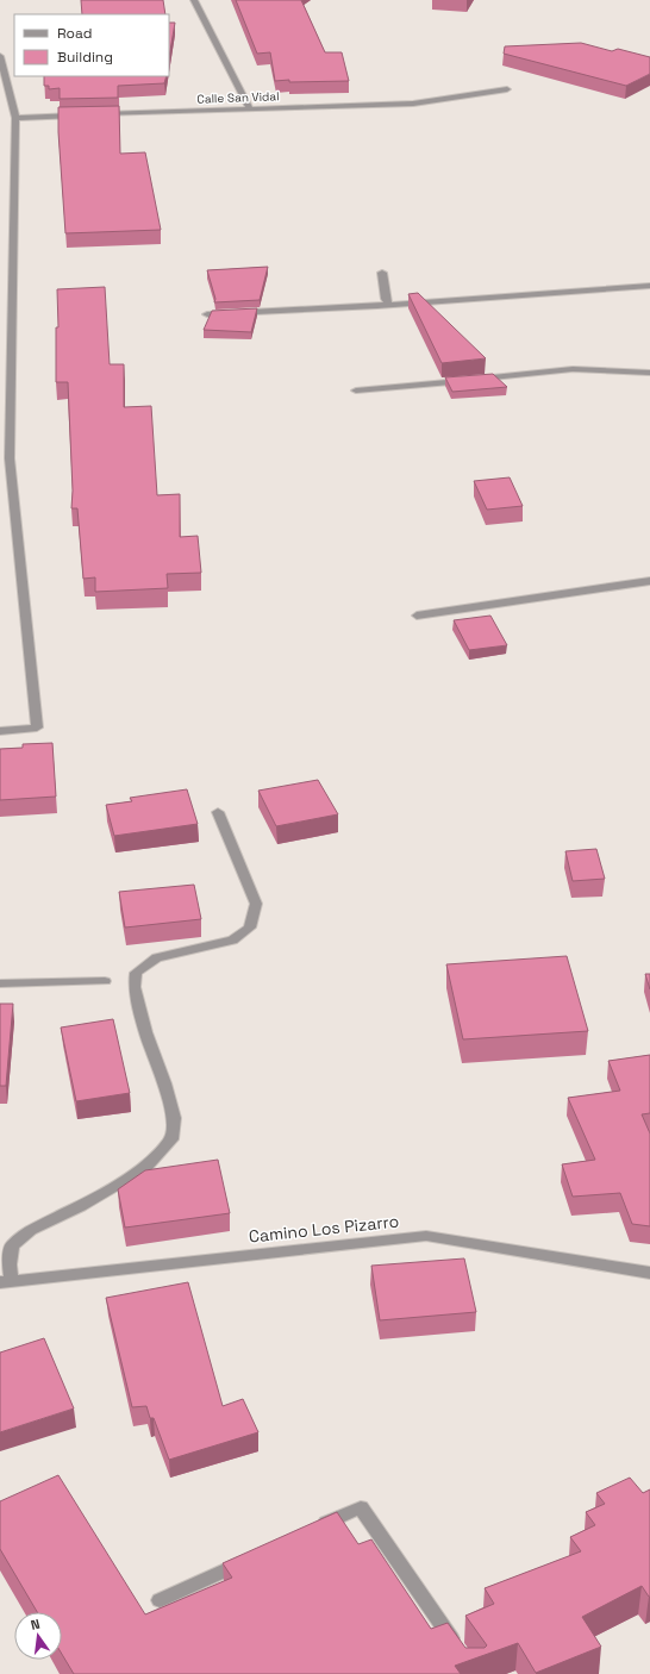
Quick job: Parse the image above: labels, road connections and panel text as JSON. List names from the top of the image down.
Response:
{
  "streets": {
    "street": ["Calle San Vidal", "Camino Los Pizarro"]
  },
  "legend": ["Road", "Building"],
  "north": "top"
}
